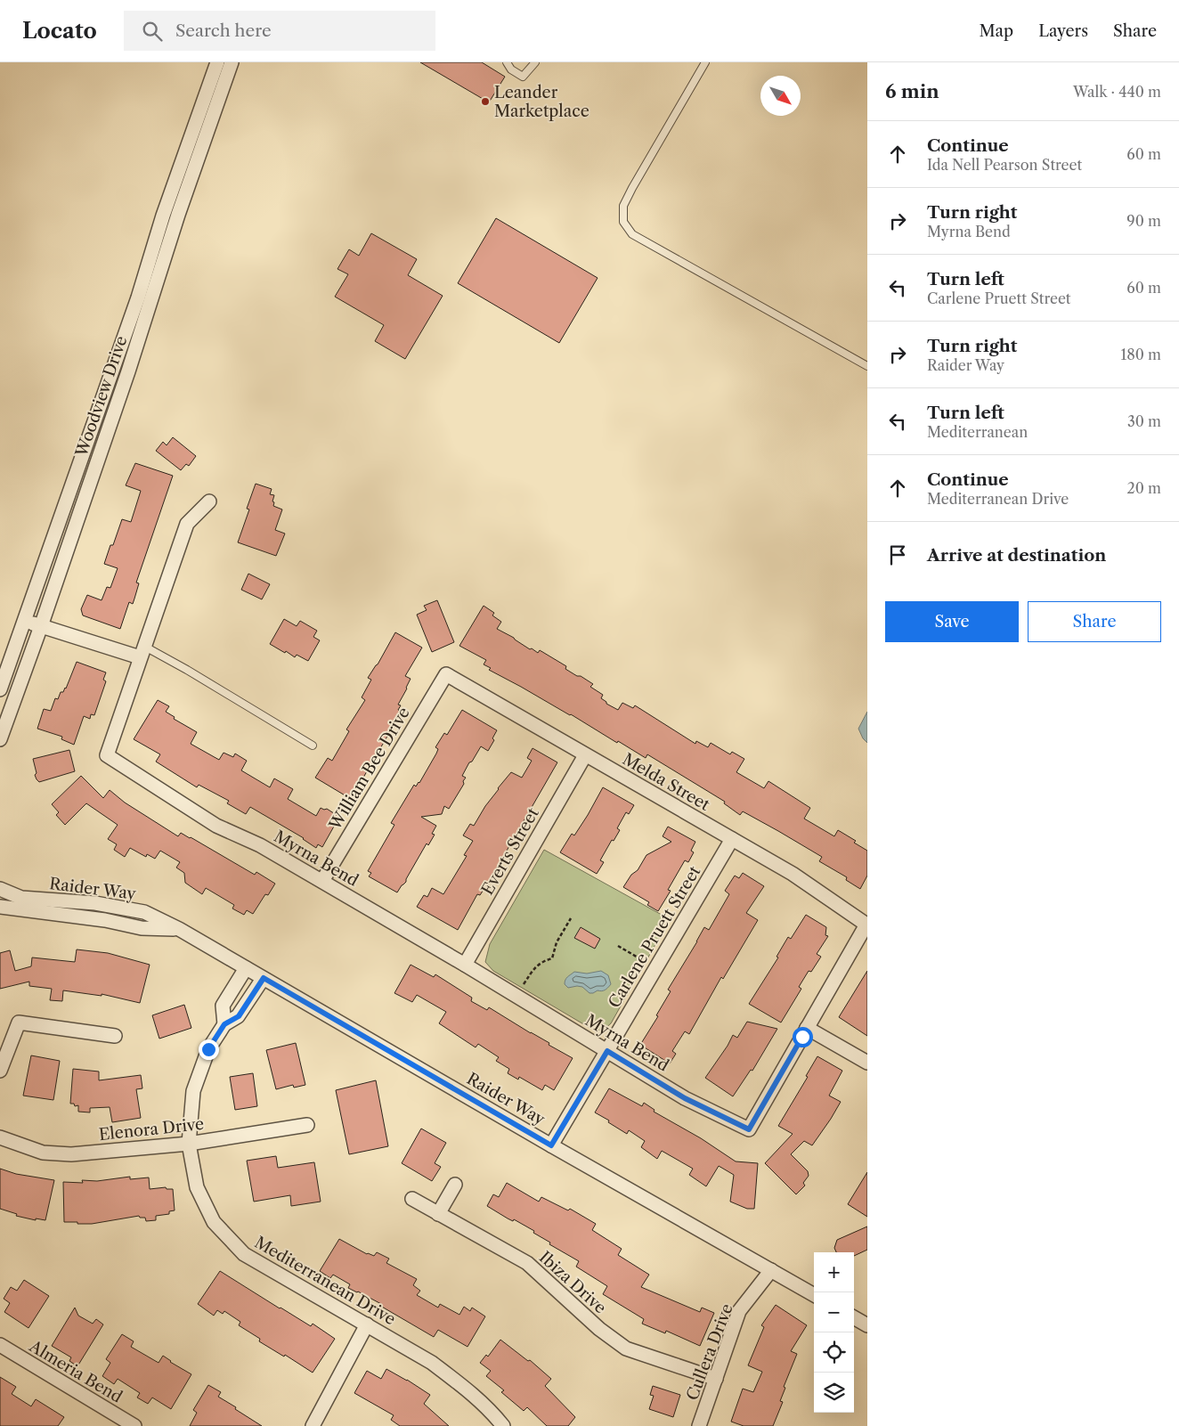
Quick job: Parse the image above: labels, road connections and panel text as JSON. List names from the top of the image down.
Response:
{
  "streets": {
    "street": [
      "Woodview Drive",
      "William Bee Drive",
      "Melda Street",
      "Everts Street",
      "Myrna Bend",
      "Raider Way",
      "Carlene Pruett Street",
      "Elenora Drive",
      "Mediterranean Drive",
      "Ibiza Drive",
      "Cullera Drive",
      "Almeria Bend"
    ]
  },
  "crossings": [
    ["William Bee Drive", "Melda Street"],
    ["William Bee Drive", "Myrna Bend"],
    ["Melda Street", "Everts Street"],
    ["Melda Street", "Carlene Pruett Street"],
    ["Everts Street", "Myrna Bend"],
    ["Myrna Bend", "Carlene Pruett Street"],
    ["Raider Way", "Carlene Pruett Street"],
    ["Raider Way", "Cullera Drive"],
    ["Elenora Drive", "Mediterranean Drive"],
    ["Ibiza Drive", "Cullera Drive"]
  ],
  "places": ["Leander Marketplace"],
  "north": "bottom right",
  "page": {
    "header": "Locato",
    "search": "Search here",
    "nav": ["Map", "Layers", "Share"],
    "heading": ["6 min", "Walk · 440 m"],
    "list": [
      ["Continue", "Ida Nell Pearson Street", "60 m"],
      ["Turn right", "Myrna Bend", "90 m"],
      ["Turn left", "Carlene Pruett Street", "60 m"],
      ["Turn right", "Raider Way", "180 m"],
      ["Turn left", "Mediterranean", "30 m"],
      ["Continue", "Mediterranean Drive", "20 m"],
      "Arrive at destination"
    ],
    "buttons": ["Save", "Share"],
    "map_buttons": ["+", "−"]
  }
}
